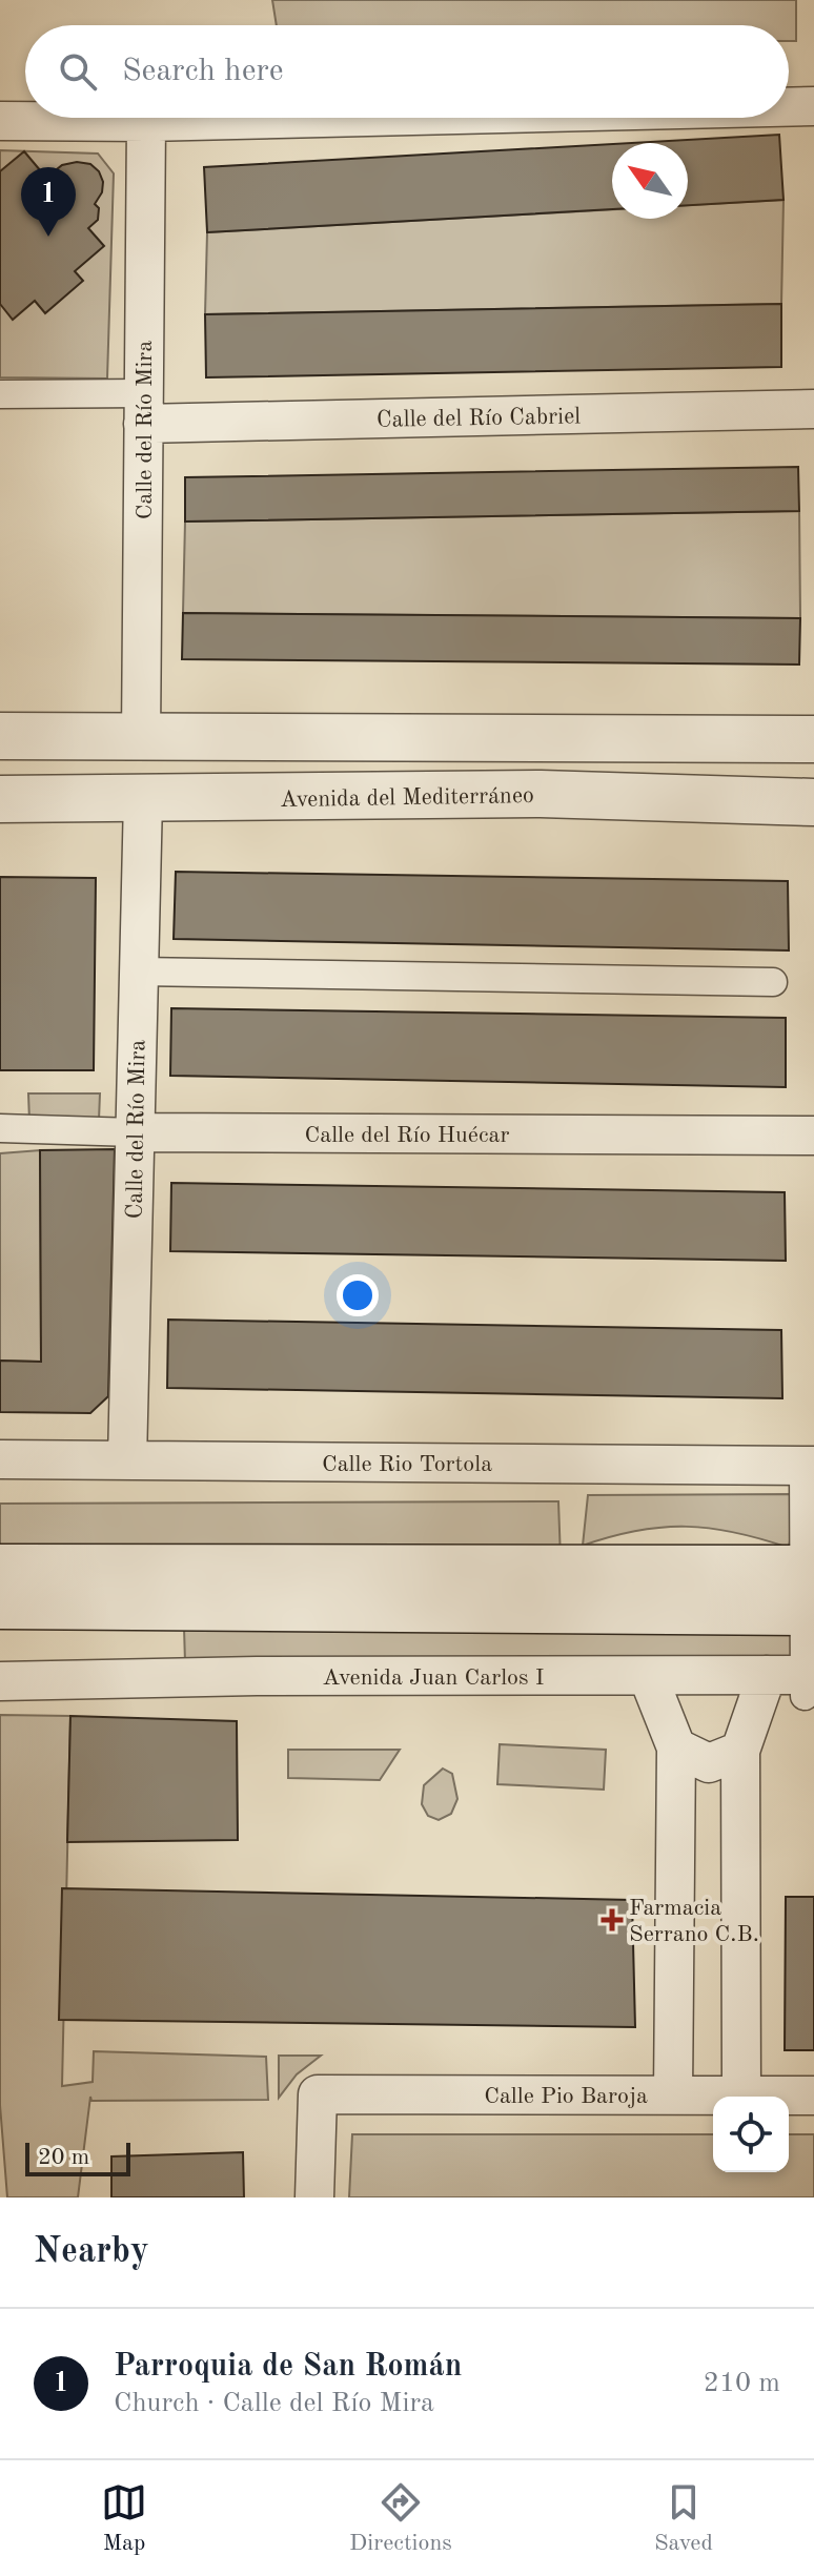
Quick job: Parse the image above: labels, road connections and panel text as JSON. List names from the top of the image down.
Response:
{
  "streets": {
    "street": [
      "Calle del Río Cabriel",
      "Calle del Río Mira",
      "Avenida del Mediterráneo",
      "Calle del Río Huécar",
      "Calle Rio Tortola",
      "Avenida Juan Carlos I",
      "Calle Pio Baroja"
    ]
  },
  "crossings": [
    ["Calle del Río Cabriel", "Calle del Río Mira"],
    ["Calle del Río Mira", "Avenida del Mediterráneo"],
    ["Calle del Río Mira", "Calle del Río Huécar"],
    ["Calle del Río Mira", "Calle Rio Tortola"]
  ],
  "places": {
    "health": ["Farmacia Serrano C.B."]
  },
  "scale_bar": "20 m",
  "north": "top left",
  "page": {
    "search": "Search here",
    "pins": "1",
    "scale": "20 m",
    "heading": "Nearby",
    "list": [
      {
        "mark": "1",
        "name": "Parroquia de San Román",
        "note": "Church · Calle del Río Mira",
        "value": "210 m"
      }
    ],
    "nav": ["Map", "Directions", "Saved"]
  }
}
